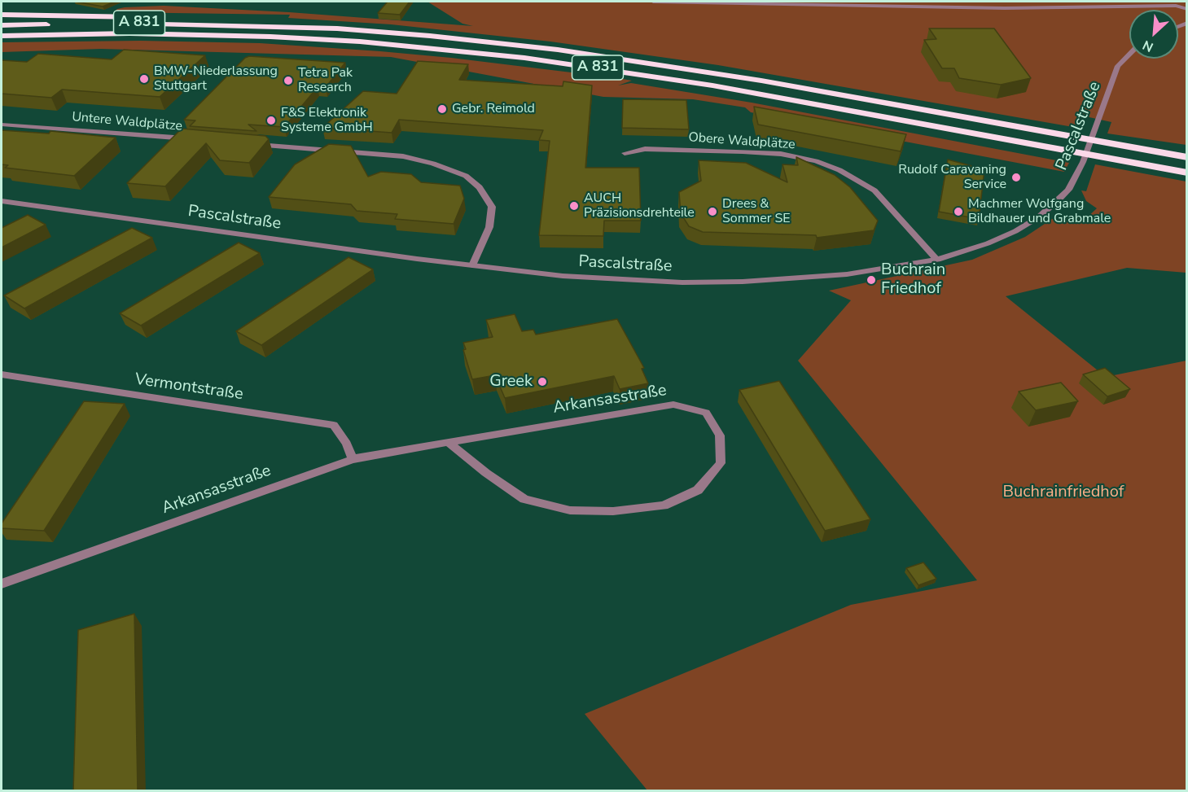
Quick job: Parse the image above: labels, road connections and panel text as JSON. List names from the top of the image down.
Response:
{
  "streets": {
    "highway": ["A 831"],
    "street": [
      "Untere Waldplätze",
      "Pascalstraße",
      "Obere Waldplätze",
      "Vermontstraße",
      "Arkansasstraße"
    ]
  },
  "crossings": [
    ["Pascalstraße", "Obere Waldplätze"],
    ["Vermontstraße", "Arkansasstraße"]
  ],
  "parks": ["Buchrainfriedhof"],
  "places": [
    "BMW-Niederlassung Stuttgart",
    "Tetra Pak Research",
    "Gebr. Reimold",
    "F&S Elektronik Systeme GmbH",
    "Rudolf Caravaning Service",
    "AUCH Präzisionsdrehteile",
    "Drees & Sommer SE",
    "Machmer Wolfgang Bildhauer und Grabmale",
    "Buchrain Friedhof",
    "Greek"
  ],
  "north": "bottom left"
}
